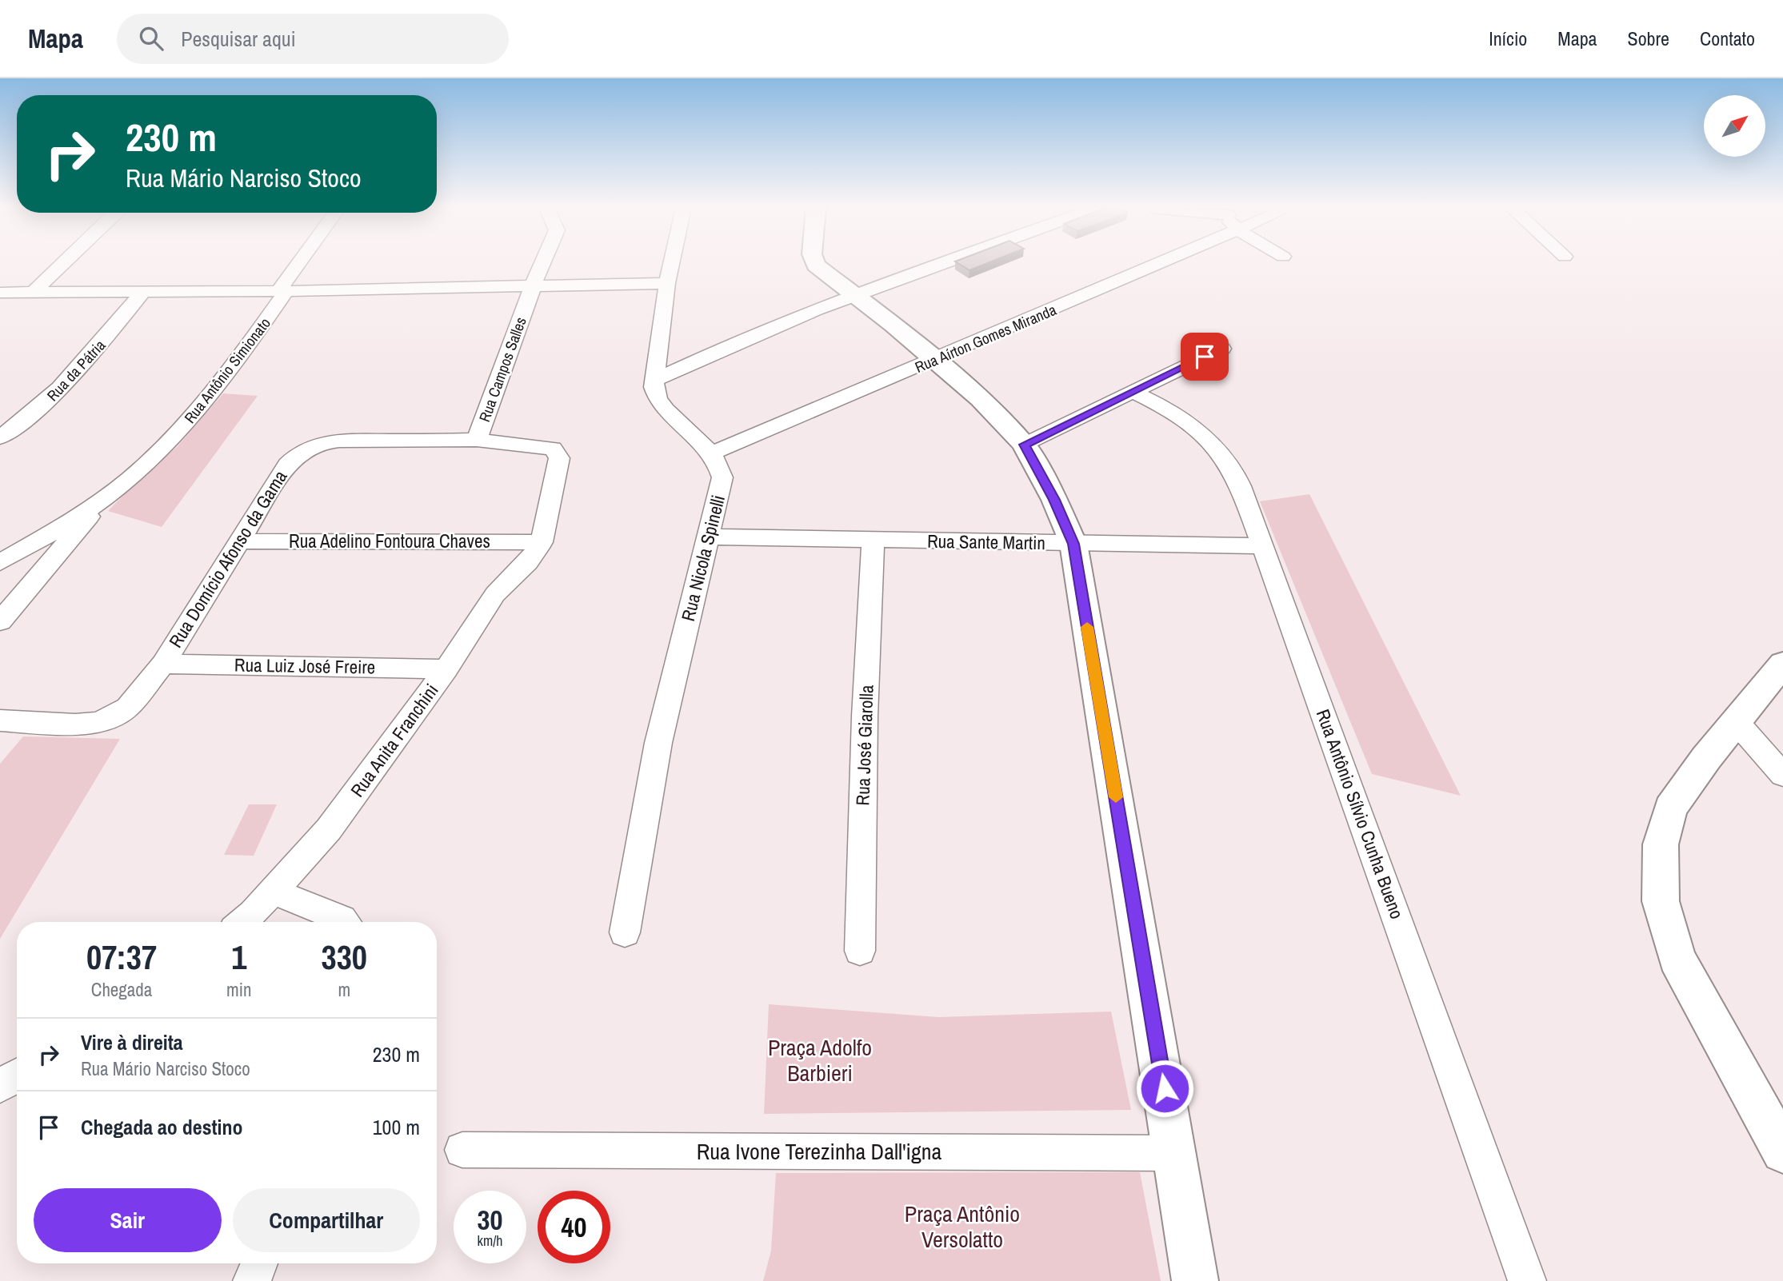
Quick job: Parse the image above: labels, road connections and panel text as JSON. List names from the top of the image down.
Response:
{
  "streets": {
    "street": [
      "Rua Aírton Gomes Miranda",
      "Rua Campos Salles",
      "Rua da Pátria",
      "Rua Antônio Simionato",
      "Rua Adelino Fontoura Chaves",
      "Rua Sante Martin",
      "Rua Nicola Spinelli",
      "Rua Domício Afonso da Gama",
      "Rua Luiz José Freire",
      "Rua Anita Franchini",
      "Rua José Giarolla",
      "Rua Antônio Sílvio Cunha Bueno",
      "Rua Ivone Terezinha Dall'igna"
    ]
  },
  "crossings": [
    ["Rua Aírton Gomes Miranda", "Rua Nicola Spinelli"],
    ["Rua Campos Salles", "Rua Domício Afonso da Gama"],
    ["Rua Adelino Fontoura Chaves", "Rua Domício Afonso da Gama"],
    ["Rua Adelino Fontoura Chaves", "Rua Anita Franchini"],
    ["Rua Sante Martin", "Rua Nicola Spinelli"],
    ["Rua Sante Martin", "Rua José Giarolla"],
    ["Rua Sante Martin", "Rua Antônio Sílvio Cunha Bueno"],
    ["Rua Domício Afonso da Gama", "Rua Luiz José Freire"],
    ["Rua Domício Afonso da Gama", "Rua Anita Franchini"],
    ["Rua Luiz José Freire", "Rua Anita Franchini"]
  ],
  "parks": ["Praça Adolfo Barbieri", "Praça Antônio Versolatto"],
  "north": "top right",
  "page": {
    "header": "Mapa",
    "search": "Pesquisar aqui",
    "nav": [
      "Início",
      "Mapa",
      "Sobre",
      "Contato"
    ],
    "turn": ["230 m", "Rua Mário Narciso Stoco"],
    "eta": [
      "07:37",
      "Chegada",
      "1",
      "min",
      "330",
      "m"
    ],
    "list": [
      {
        "name": "Vire à direita",
        "note": "Rua Mário Narciso Stoco",
        "value": "230 m"
      },
      {
        "name": "Chegada ao destino",
        "value": "100 m"
      }
    ],
    "buttons": ["Sair", "Compartilhar"],
    "speed": "30 km/h",
    "limit": "40"
  }
}
